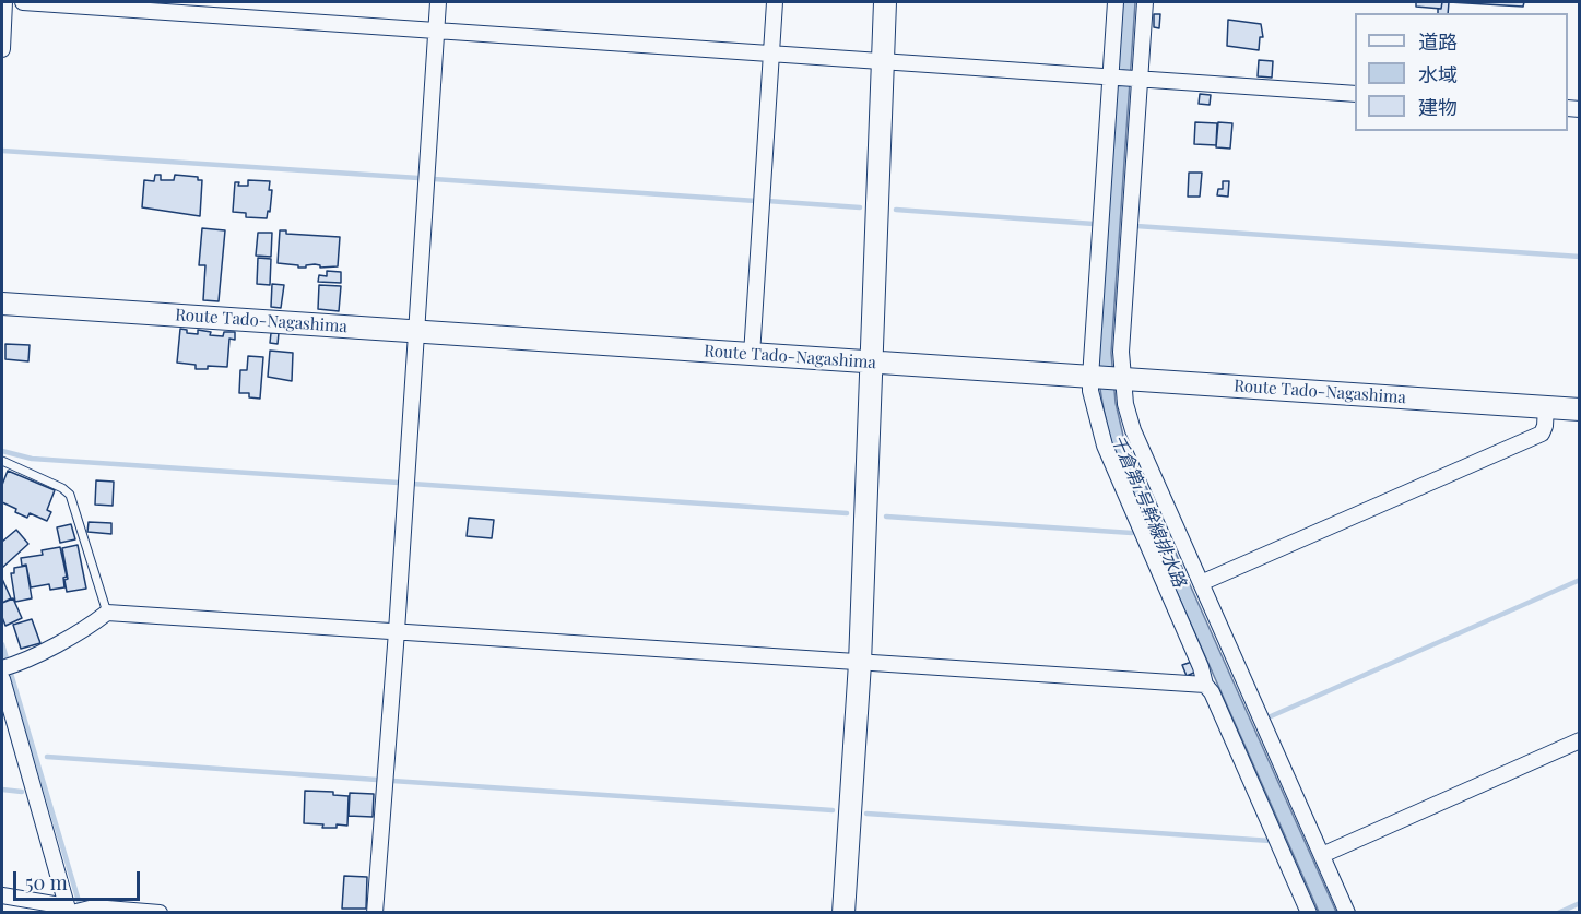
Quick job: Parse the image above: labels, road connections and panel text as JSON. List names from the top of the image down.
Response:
{
  "streets": {
    "main road": ["Route Tado-Nagashima"]
  },
  "water": ["千倉第1号幹線排水路"],
  "legend": ["道路", "水域", "建物"],
  "scale_bar": "50 m"
}
